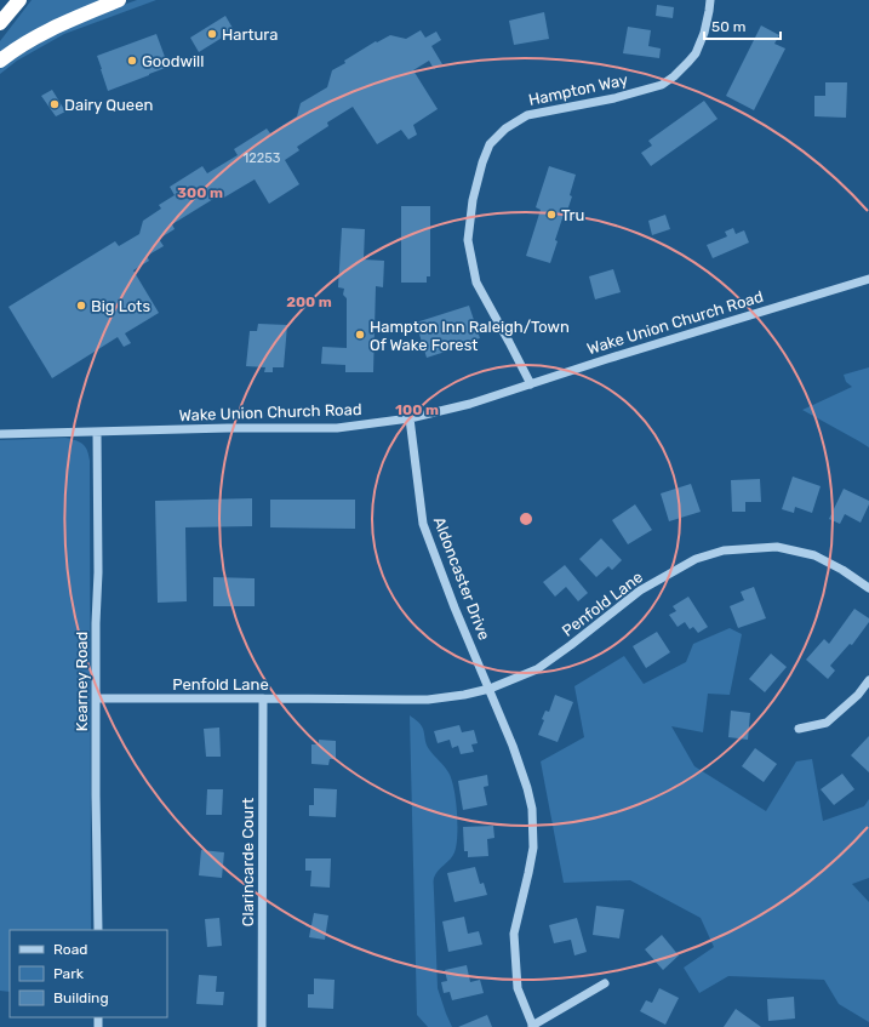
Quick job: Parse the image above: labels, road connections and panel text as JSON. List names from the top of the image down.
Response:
{
  "streets": {
    "street": [
      "Hampton Way",
      "Wake Union Church Road",
      "Aldoncaster Drive",
      "Penfold Lane",
      "Kearney Road",
      "Clarincarde Court"
    ]
  },
  "crossings": [
    ["Hampton Way", "Wake Union Church Road"],
    ["Wake Union Church Road", "Aldoncaster Drive"],
    ["Wake Union Church Road", "Kearney Road"],
    ["Aldoncaster Drive", "Penfold Lane"],
    ["Penfold Lane", "Kearney Road"],
    ["Penfold Lane", "Clarincarde Court"]
  ],
  "places": [
    "Hartura",
    "Goodwill",
    "Dairy Queen",
    "Tru",
    "Big Lots",
    "Hampton Inn Raleigh/Town Of Wake Forest"
  ],
  "house_numbers": ["12253"],
  "legend": ["Road", "Park", "Building"],
  "scale_bar": "50 m",
  "rings": ["300 m", "200 m", "100 m"]
}
